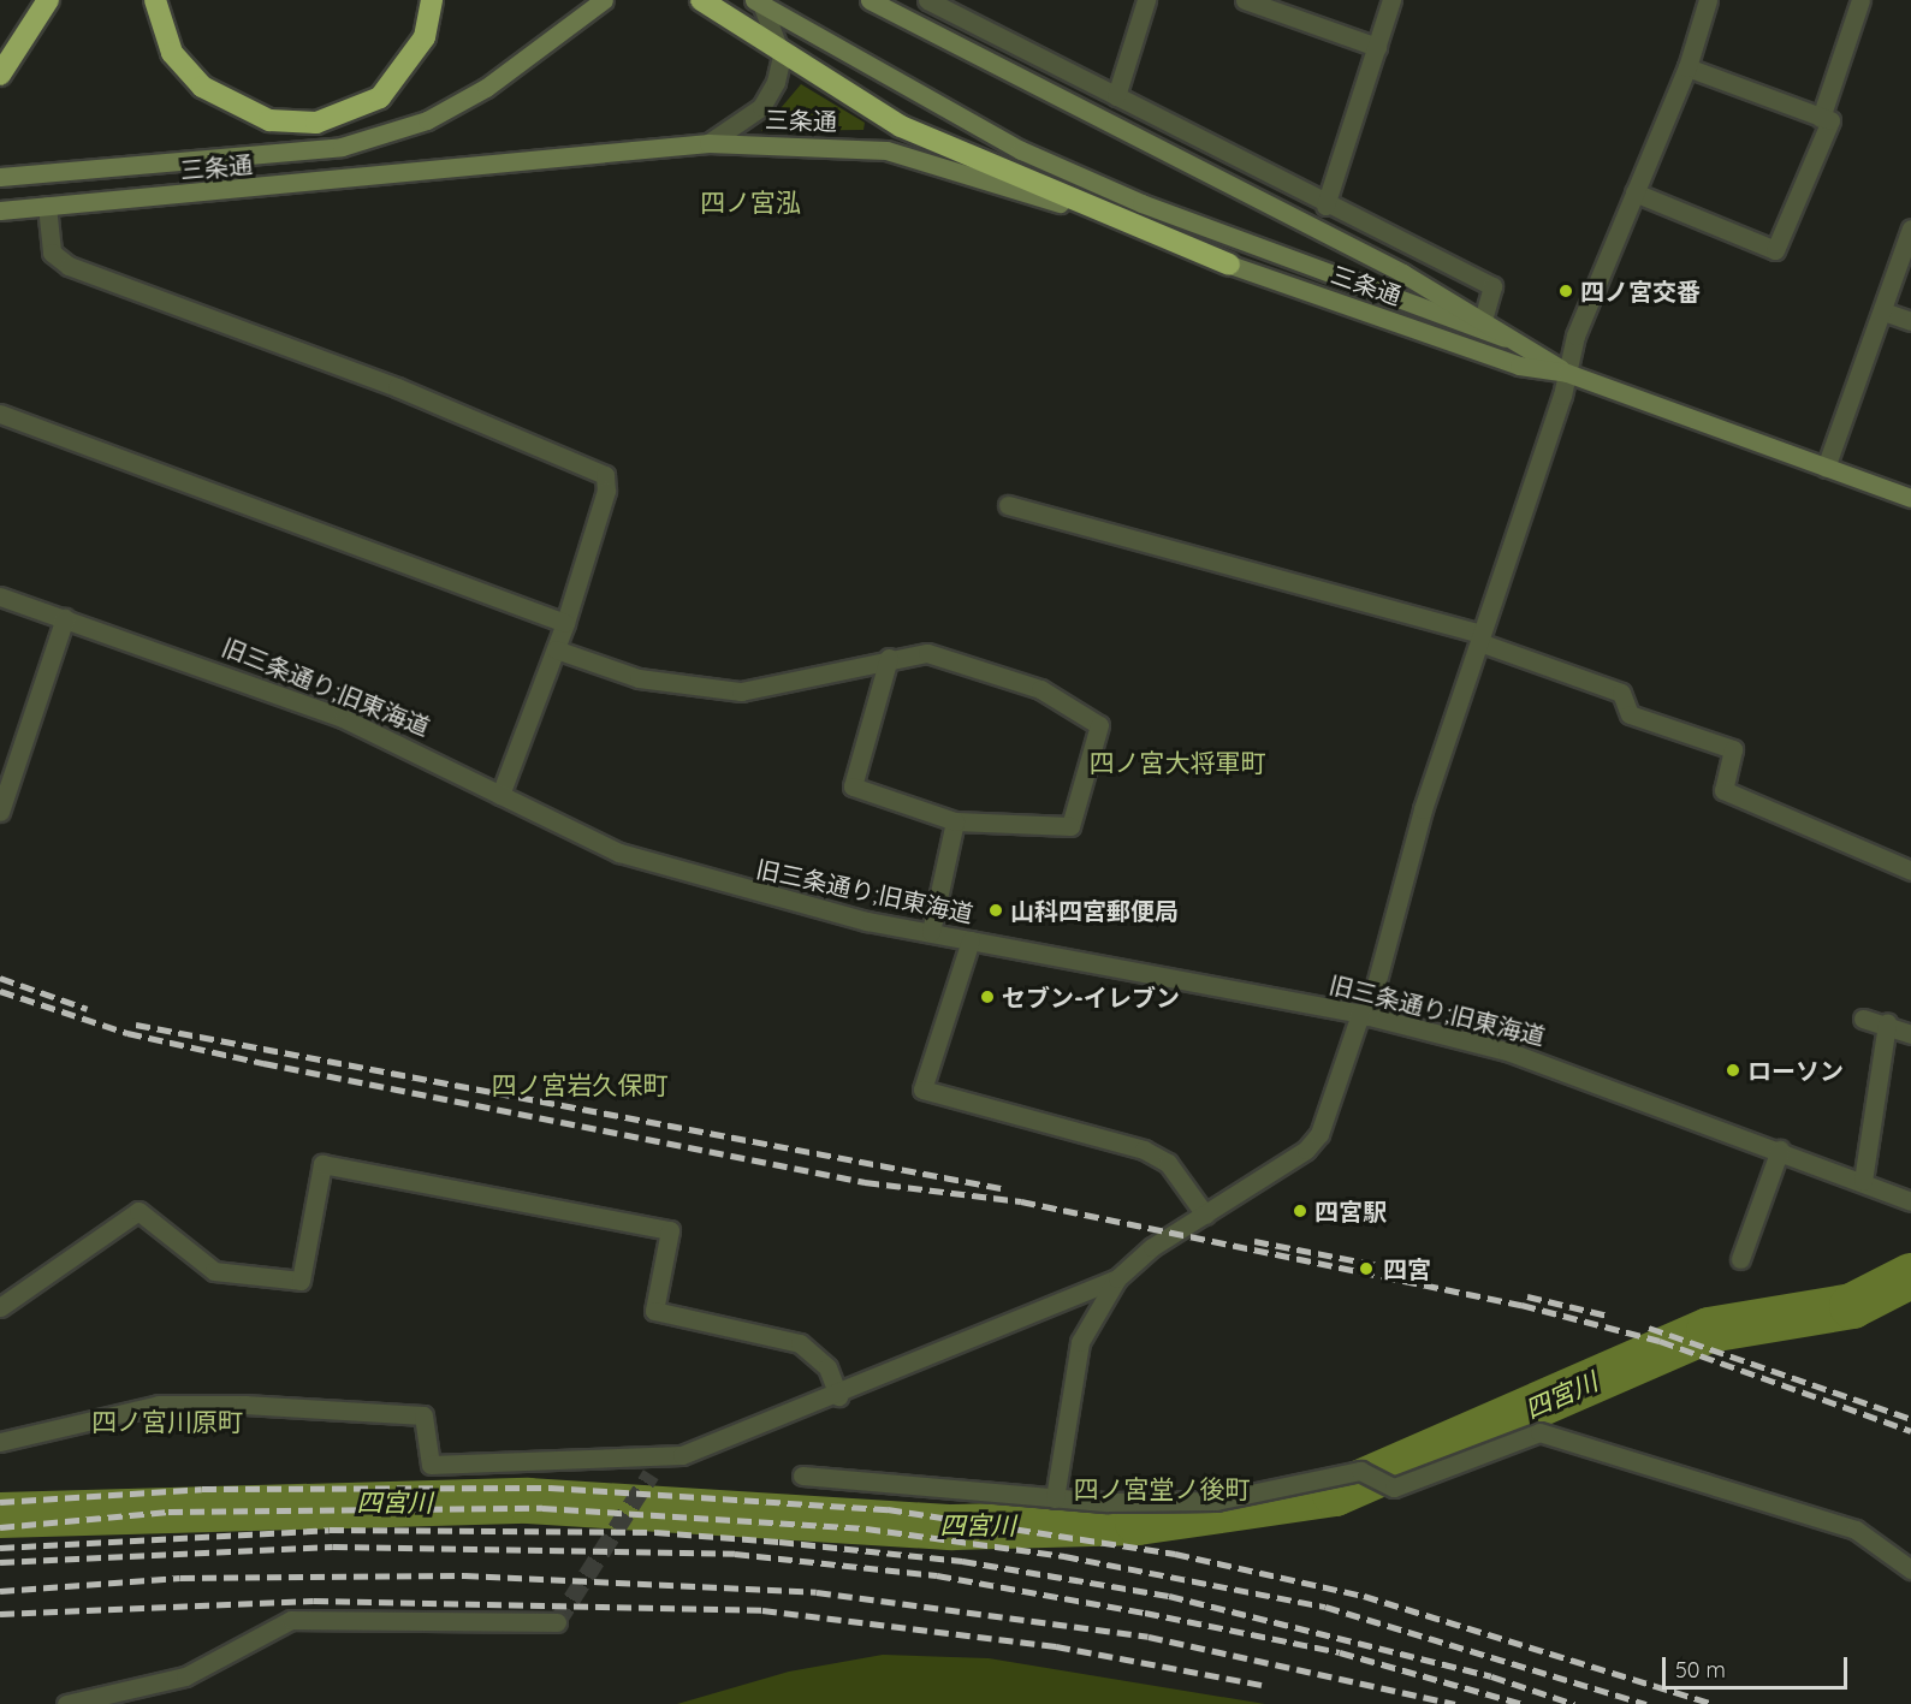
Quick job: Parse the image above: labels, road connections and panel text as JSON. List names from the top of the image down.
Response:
{
  "streets": {
    "main road": ["三条通"],
    "street": ["旧三条通り;旧東海道"]
  },
  "districts": [
    "四ノ宮泓",
    "四ノ宮大将軍町",
    "四ノ宮岩久保町",
    "四ノ宮川原町",
    "四ノ宮堂ノ後町"
  ],
  "water": ["四宮川"],
  "places": [
    "四ノ宮交番",
    "山科四宮郵便局",
    "セブン-イレブン",
    "ローソン",
    "四宮駅",
    "四宮"
  ],
  "scale_bar": "50 m"
}
